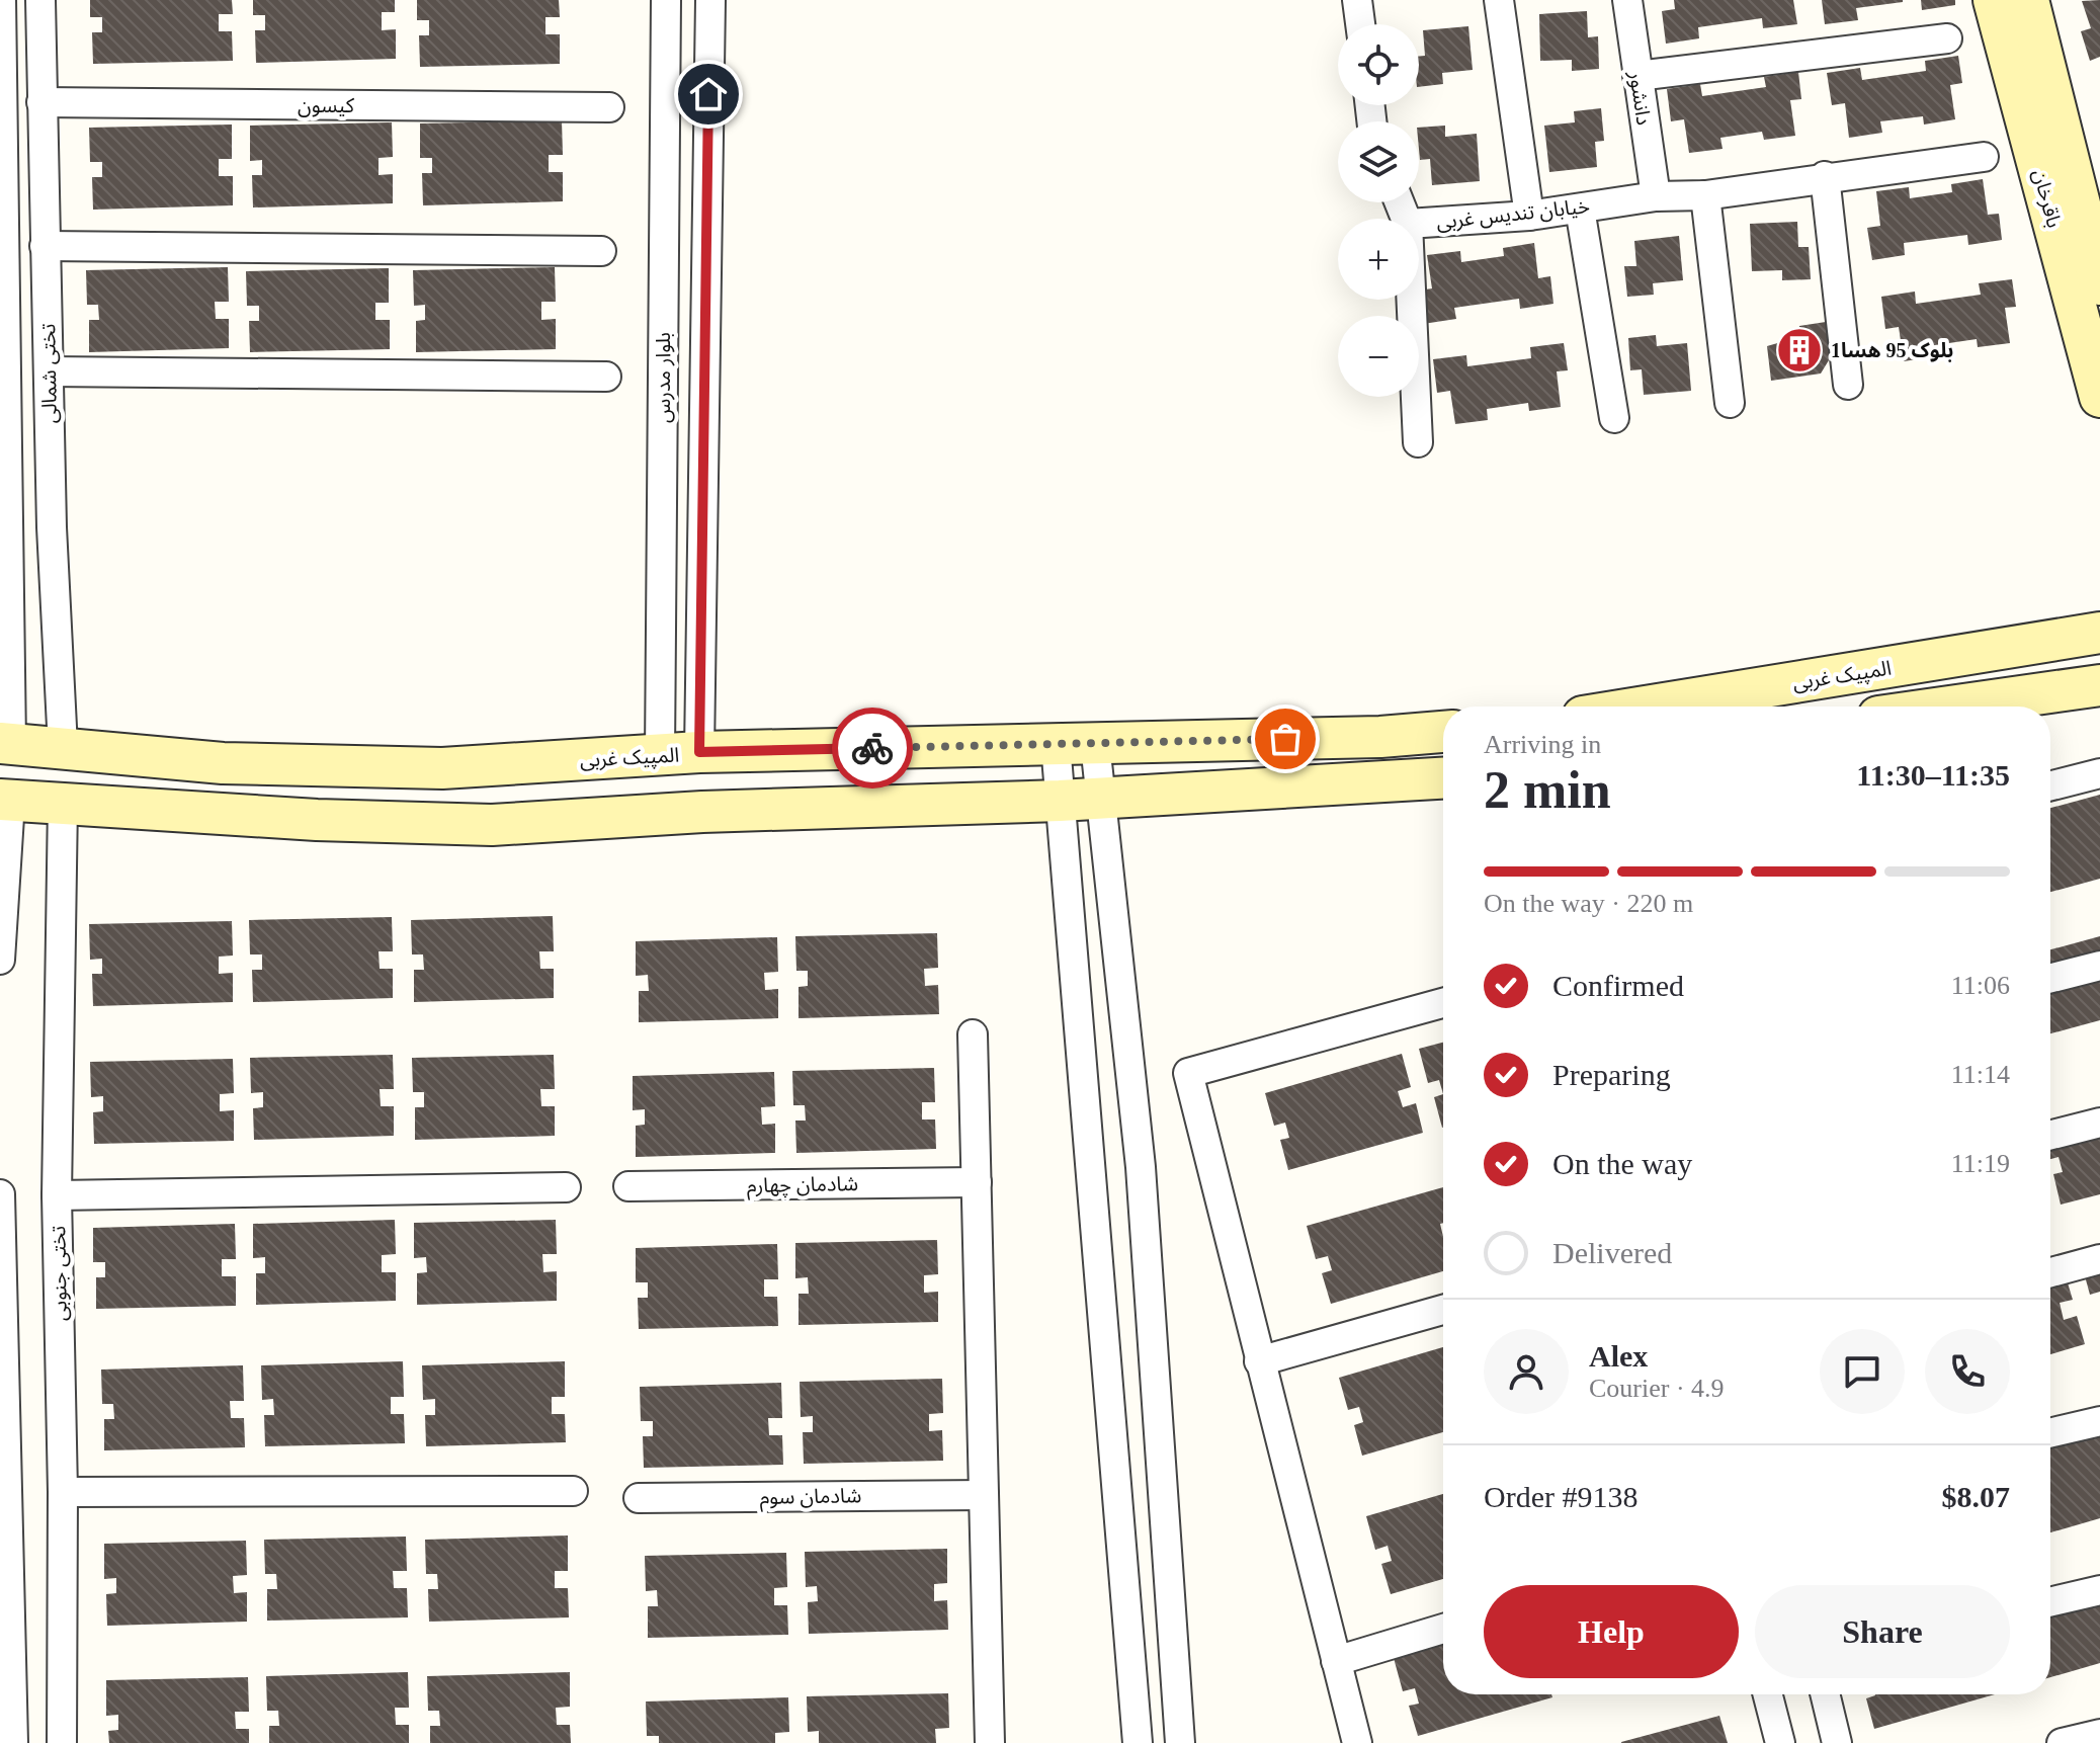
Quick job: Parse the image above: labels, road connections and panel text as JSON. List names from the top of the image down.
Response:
{
  "streets": {
    "street": [
      "دانشور",
      "کیسون",
      "باقرخان",
      "خیابان تندیس غربی",
      "تختی شمالی",
      "بلوار مدرس",
      "المپیک غربی",
      "شادمان چهارم",
      "تختی جنوبی",
      "شادمان سوم"
    ]
  },
  "crossings": [
    ["دانشور", "خیابان تندیس غربی"],
    ["کیسون", "تختی شمالی"],
    ["تختی شمالی", "المپیک غربی"],
    ["بلوار مدرس", "المپیک غربی"]
  ],
  "places": {
    "building": ["بلوک 95 هسا1"]
  },
  "page": {
    "map_buttons": ["+", "−"],
    "heading": ["2 min", "Arriving in", "11:30–11:35"],
    "panel": [
      "Alex",
      "Courier · 4.9",
      "Order #9138",
      "$8.07"
    ],
    "bar": "On the way · 220 m",
    "list": [
      ["Confirmed", "11:06"],
      ["Preparing", "11:14"],
      ["On the way", "11:19"],
      "Delivered"
    ],
    "buttons": ["Help", "Share"]
  }
}
